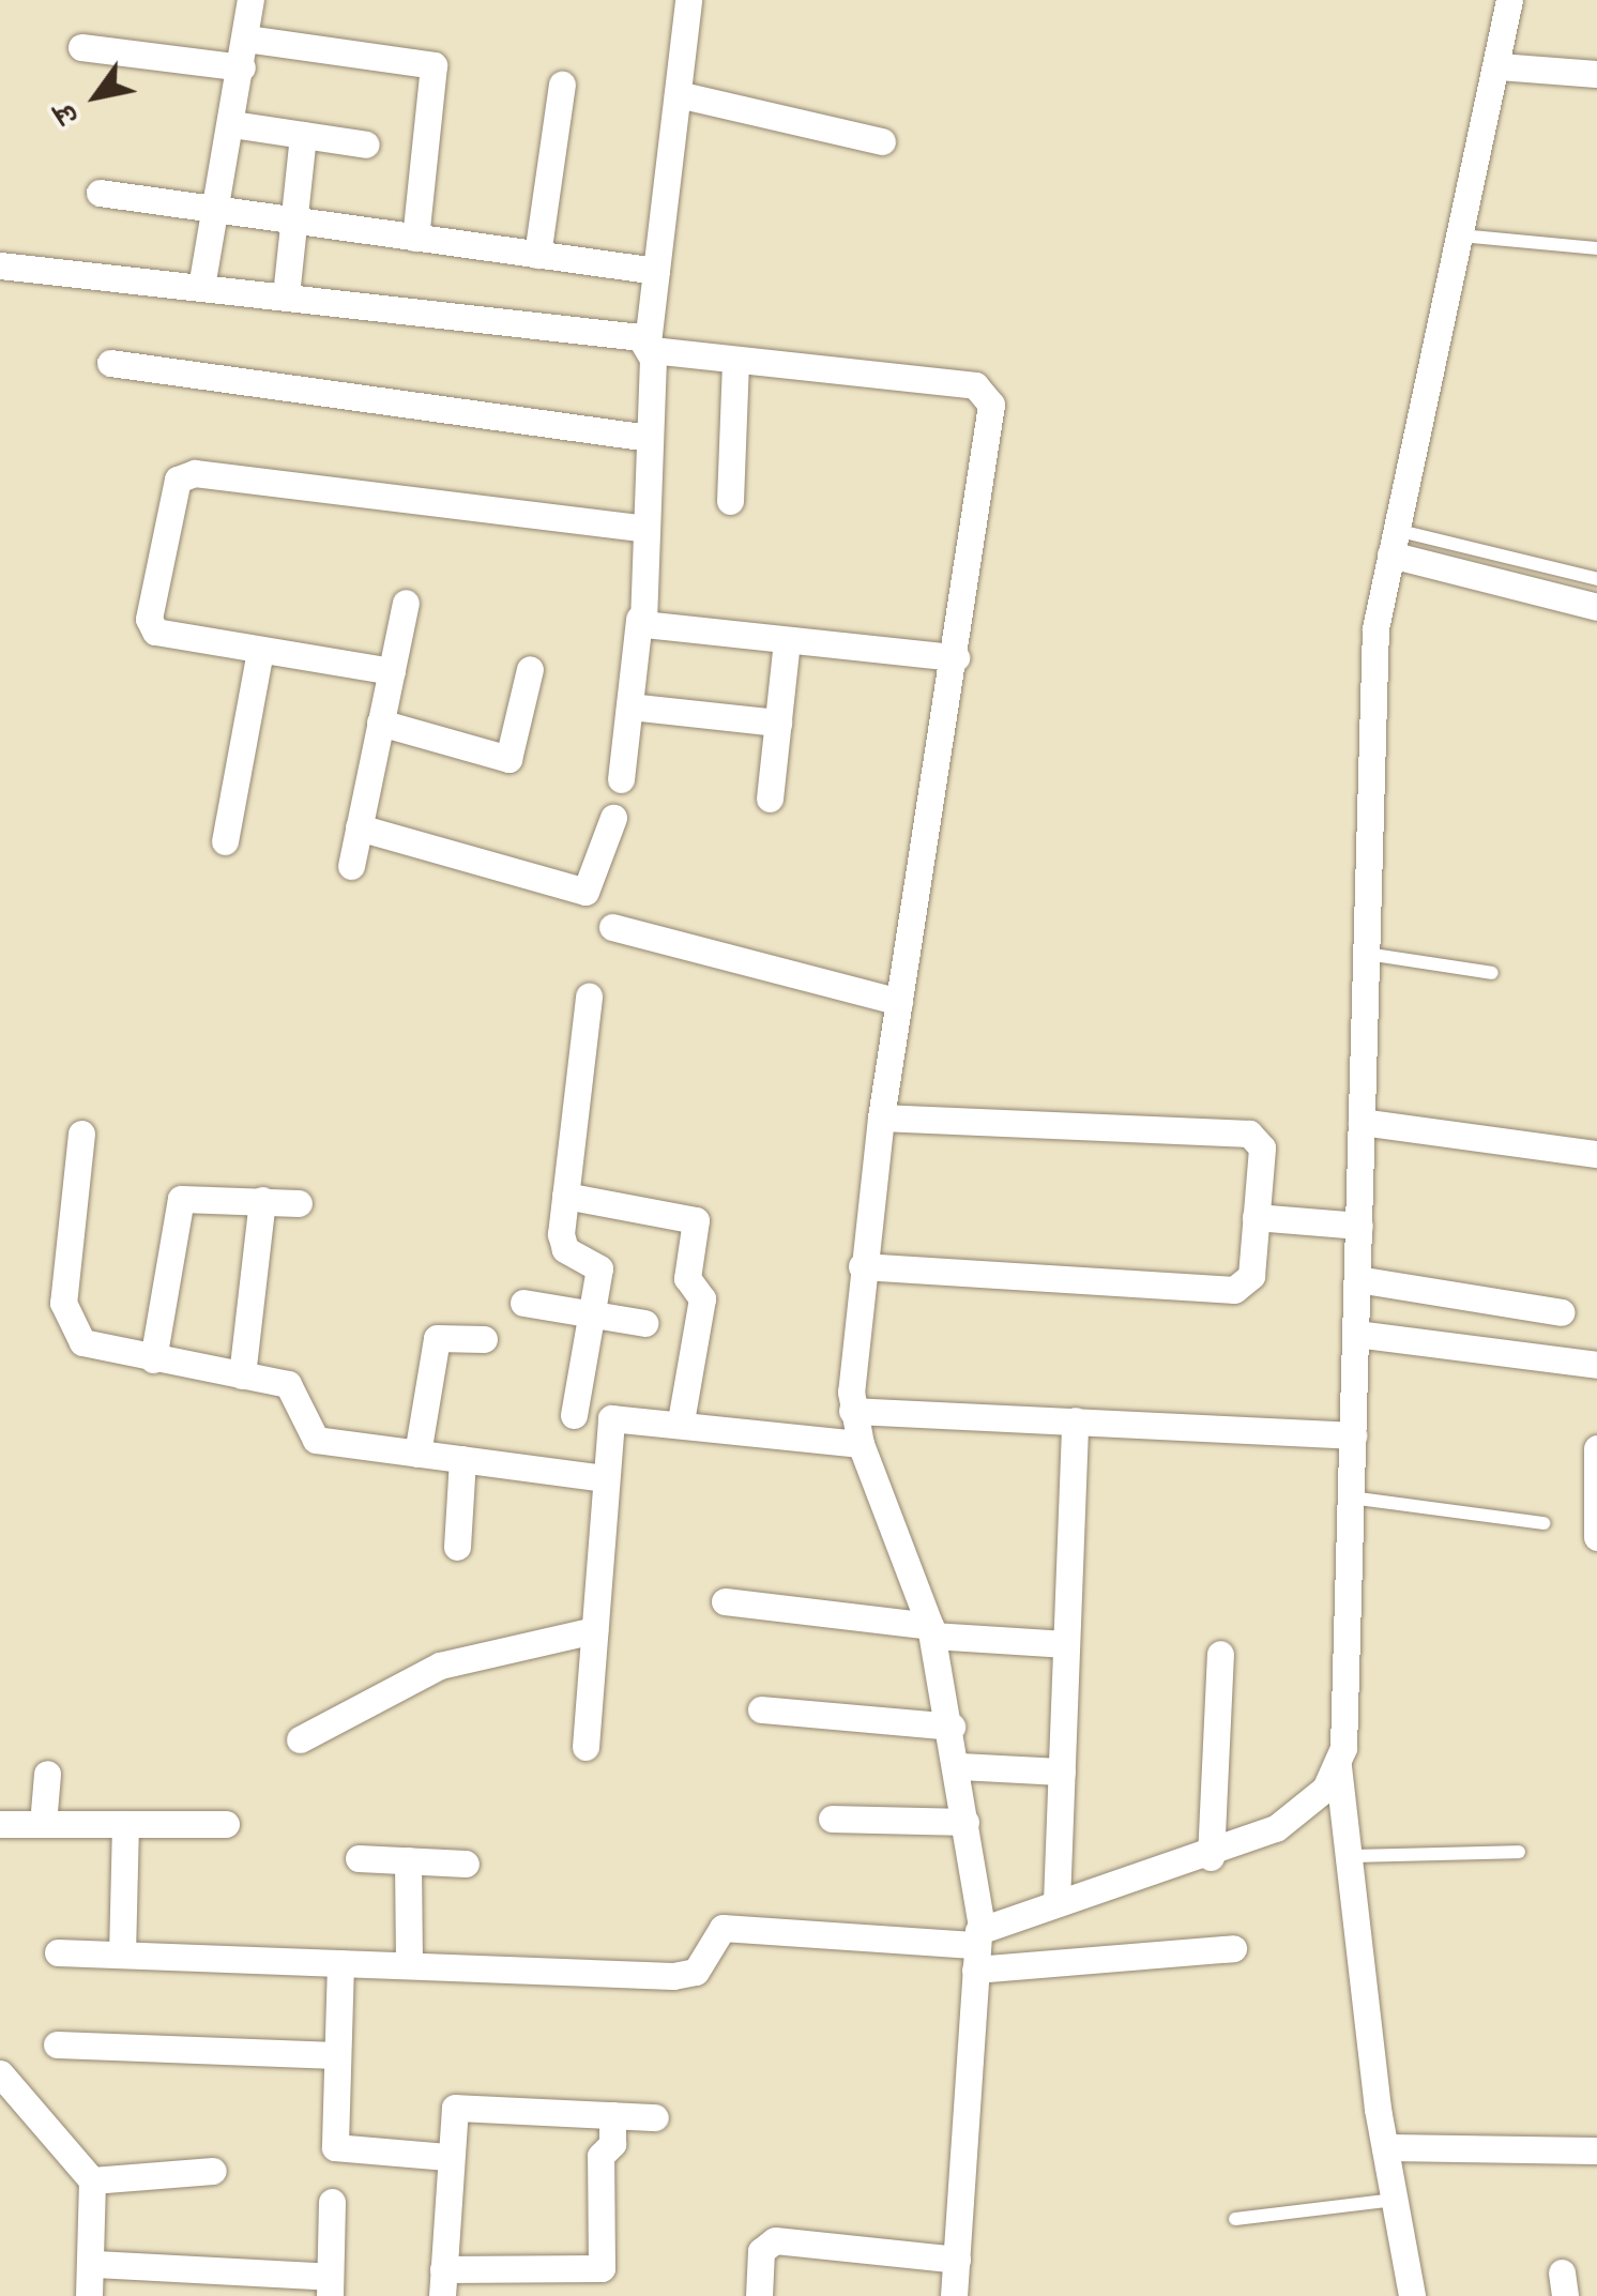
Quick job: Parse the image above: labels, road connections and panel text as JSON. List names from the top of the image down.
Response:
{
  "north": "bottom left"
}
